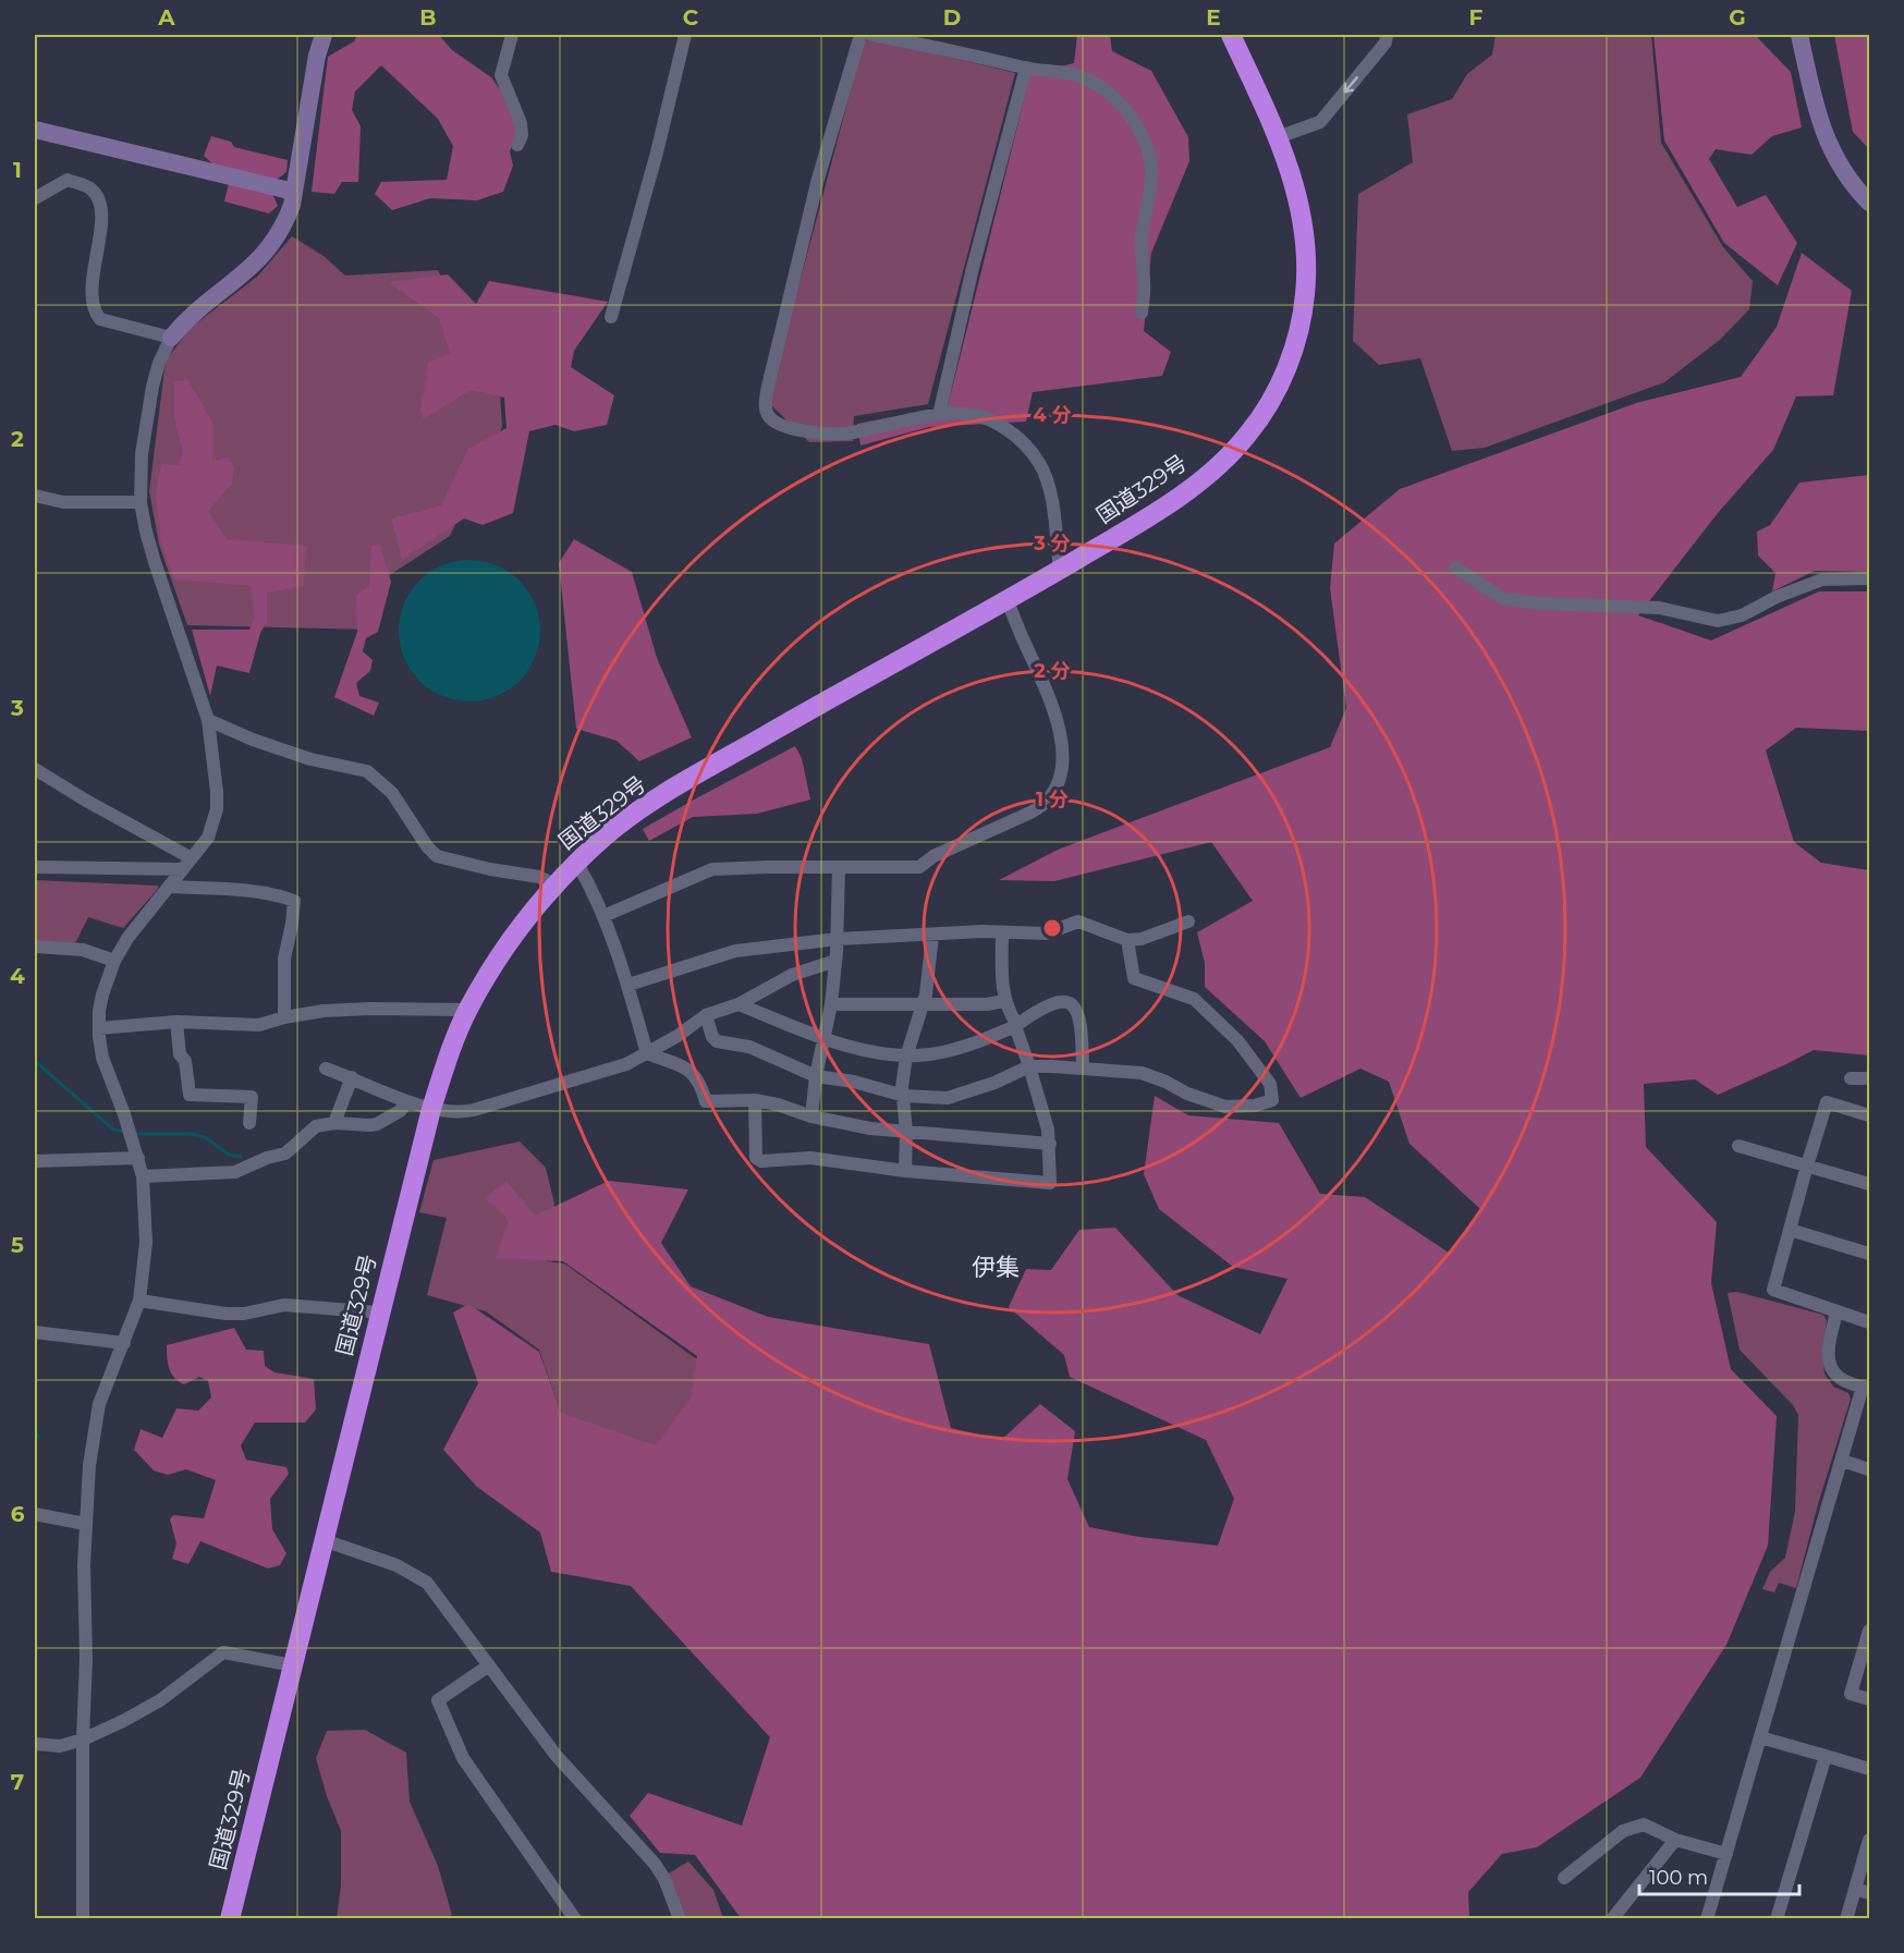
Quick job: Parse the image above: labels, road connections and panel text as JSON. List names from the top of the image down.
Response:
{
  "streets": {
    "highway": ["国道329号"]
  },
  "districts": ["伊集"],
  "scale_bar": "100 m",
  "grid": {
    "columns": [
      "A",
      "B",
      "C",
      "D",
      "E",
      "F",
      "G"
    ],
    "rows": [
      "1",
      "2",
      "3",
      "4",
      "5",
      "6",
      "7"
    ]
  },
  "rings": [
    "4 分",
    "3 分",
    "2 分",
    "1 分"
  ]
}
